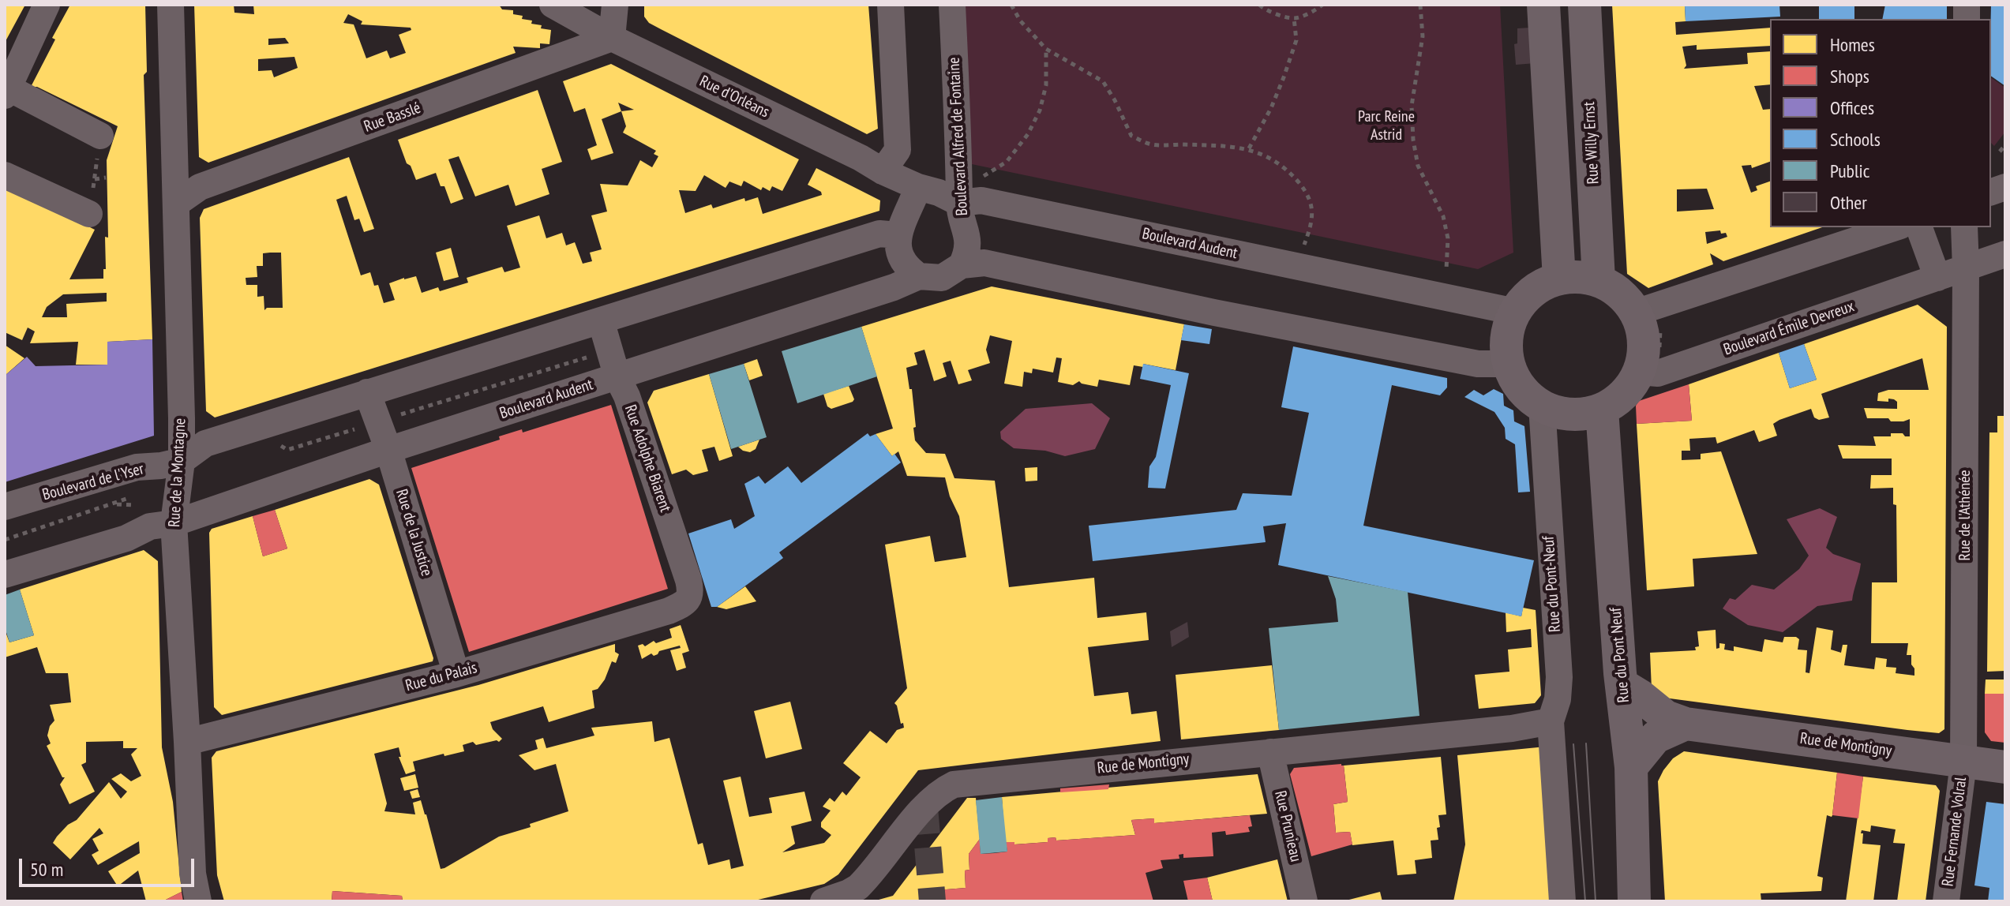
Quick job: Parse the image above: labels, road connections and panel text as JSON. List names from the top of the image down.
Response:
{
  "streets": {
    "main road": ["Rue Willy Ernst", "Rue du Pont Neuf", "Rue de Montigny"],
    "street": [
      "Rue d'Orléans",
      "Rue Basslé",
      "Boulevard Alfred de Fontaine",
      "Boulevard Audent",
      "Boulevard Émile Devreux",
      "Rue Adolphe Biarent",
      "Rue de la Montagne",
      "Boulevard de l'Yser",
      "Rue de l'Athénée",
      "Rue de la Justice",
      "Rue du Pont-Neuf",
      "Rue du Palais",
      "Rue Prunieau",
      "Rue Fernande Volral"
    ]
  },
  "crossings": [
    ["Rue d'Orléans", "Rue Basslé"],
    ["Rue d'Orléans", "Boulevard Alfred de Fontaine"],
    ["Rue d'Orléans", "Boulevard Audent"],
    ["Rue Basslé", "Rue de la Montagne"],
    ["Boulevard Alfred de Fontaine", "Boulevard Audent"],
    ["Rue Willy Ernst", "Boulevard Audent"],
    ["Rue Willy Ernst", "Boulevard Émile Devreux"],
    ["Rue Willy Ernst", "Rue du Pont-Neuf"],
    ["Rue Willy Ernst", "Rue du Pont Neuf"],
    ["Boulevard Audent", "Boulevard Émile Devreux"],
    ["Boulevard Audent", "Rue Adolphe Biarent"],
    ["Boulevard Audent", "Rue de la Montagne"],
    ["Boulevard Audent", "Rue de la Justice"],
    ["Boulevard Audent", "Rue du Pont-Neuf"],
    ["Boulevard Audent", "Rue du Pont Neuf"],
    ["Boulevard Émile Devreux", "Rue de l'Athénée"],
    ["Boulevard Émile Devreux", "Rue du Pont-Neuf"],
    ["Boulevard Émile Devreux", "Rue du Pont Neuf"],
    ["Rue Adolphe Biarent", "Rue du Palais"],
    ["Rue de la Montagne", "Boulevard de l'Yser"],
    ["Rue de la Montagne", "Rue du Palais"],
    ["Rue de l'Athénée", "Rue de Montigny"],
    ["Rue de l'Athénée", "Rue Fernande Volral"],
    ["Rue de la Justice", "Rue du Palais"],
    ["Rue du Pont-Neuf", "Rue du Pont Neuf"],
    ["Rue du Pont-Neuf", "Rue de Montigny"],
    ["Rue du Pont Neuf", "Rue de Montigny"],
    ["Rue de Montigny", "Rue Prunieau"],
    ["Rue de Montigny", "Rue Fernande Volral"]
  ],
  "parks": ["Parc Reine Astrid"],
  "legend": [
    "Homes",
    "Shops",
    "Offices",
    "Schools",
    "Public",
    "Other"
  ],
  "scale_bar": "50 m"
}
